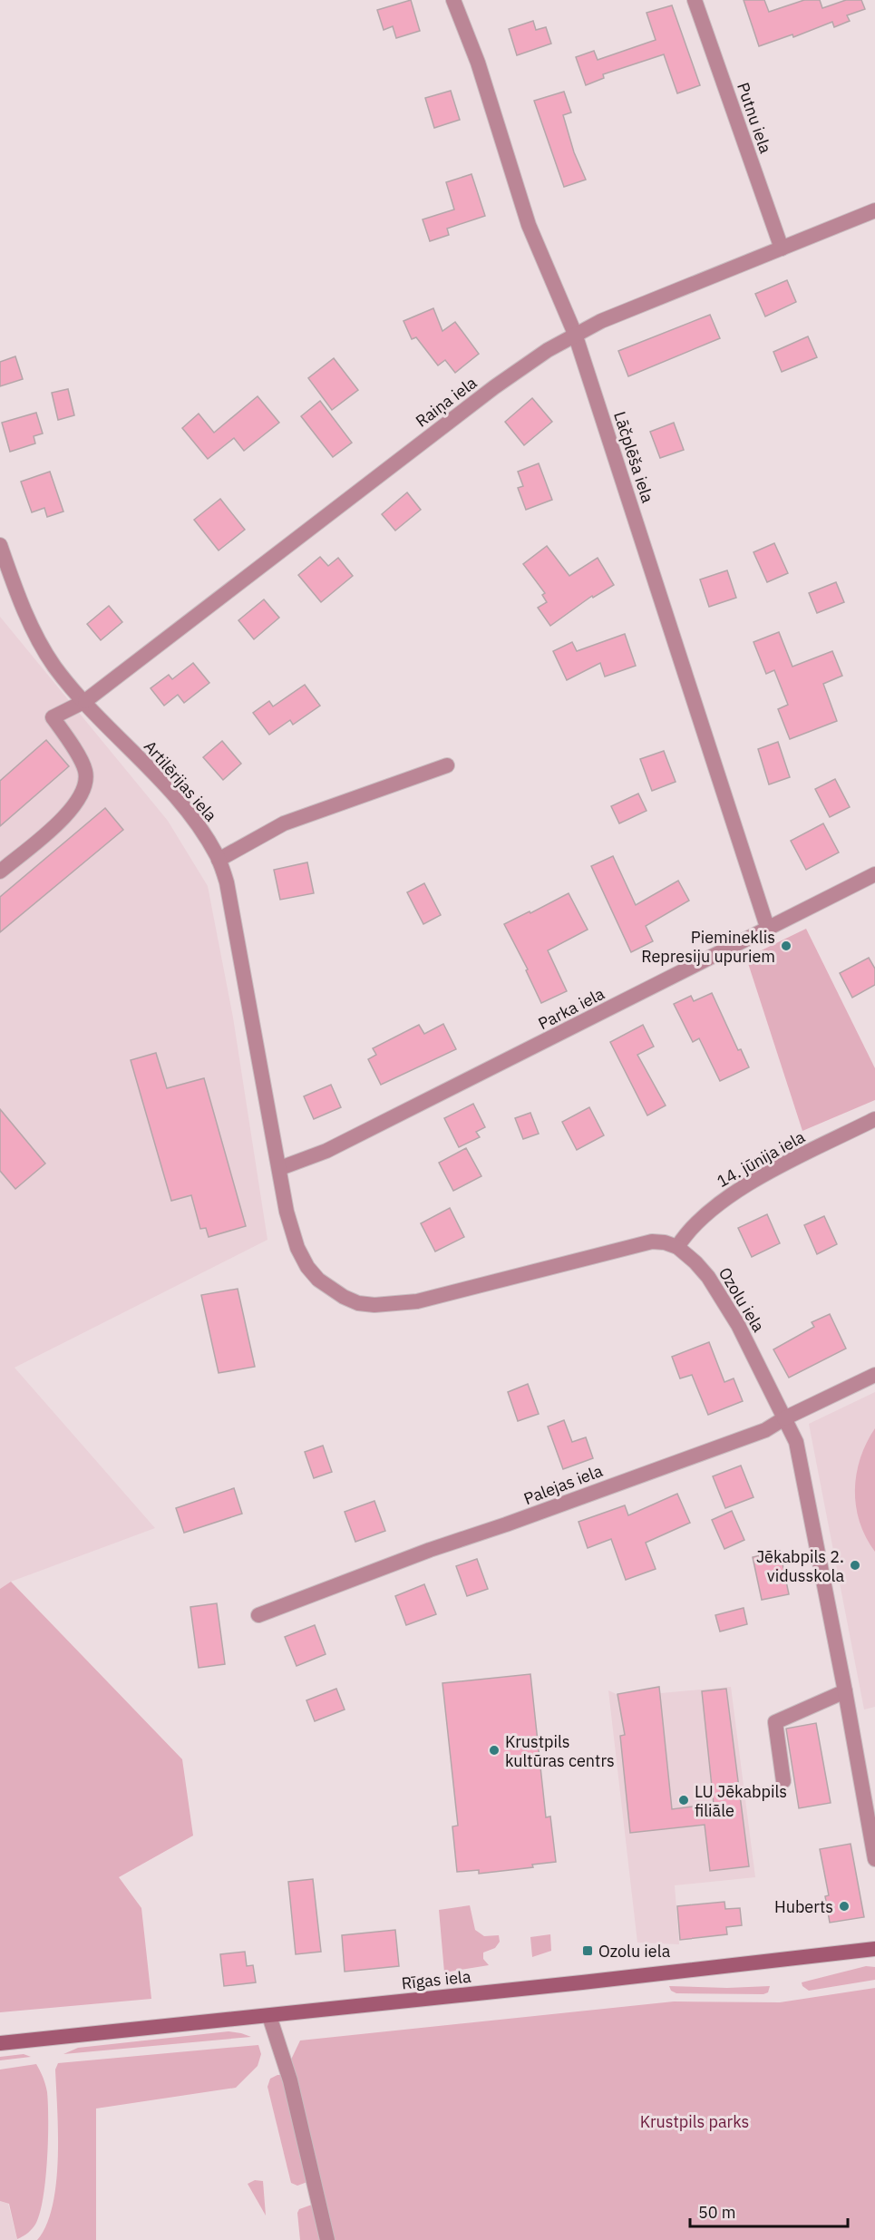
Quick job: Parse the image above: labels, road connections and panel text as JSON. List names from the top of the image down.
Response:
{
  "streets": {
    "main road": ["Rīgas iela"],
    "street": [
      "Putnu iela",
      "Raiņa iela",
      "Lāčplēša iela",
      "Artilērijas iela",
      "Parka iela",
      "14. jūnija iela",
      "Ozolu iela",
      "Palejas iela"
    ]
  },
  "crossings": [
    ["Putnu iela", "Raiņa iela"],
    ["Raiņa iela", "Lāčplēša iela"],
    ["Raiņa iela", "Artilērijas iela"],
    ["Lāčplēša iela", "Parka iela"],
    ["Artilērijas iela", "Parka iela"],
    ["14. jūnija iela", "Ozolu iela"],
    ["Ozolu iela", "Palejas iela"]
  ],
  "parks": ["Krustpils parks"],
  "places": {
    "other": [
      "Piemineklis Represiju upuriem",
      "Jēkabpils 2. vidusskola",
      "Krustpils kultūras centrs",
      "LU Jēkabpils filiāle",
      "Huberts"
    ],
    "transit": ["Ozolu iela"]
  },
  "scale_bar": "50 m"
}
